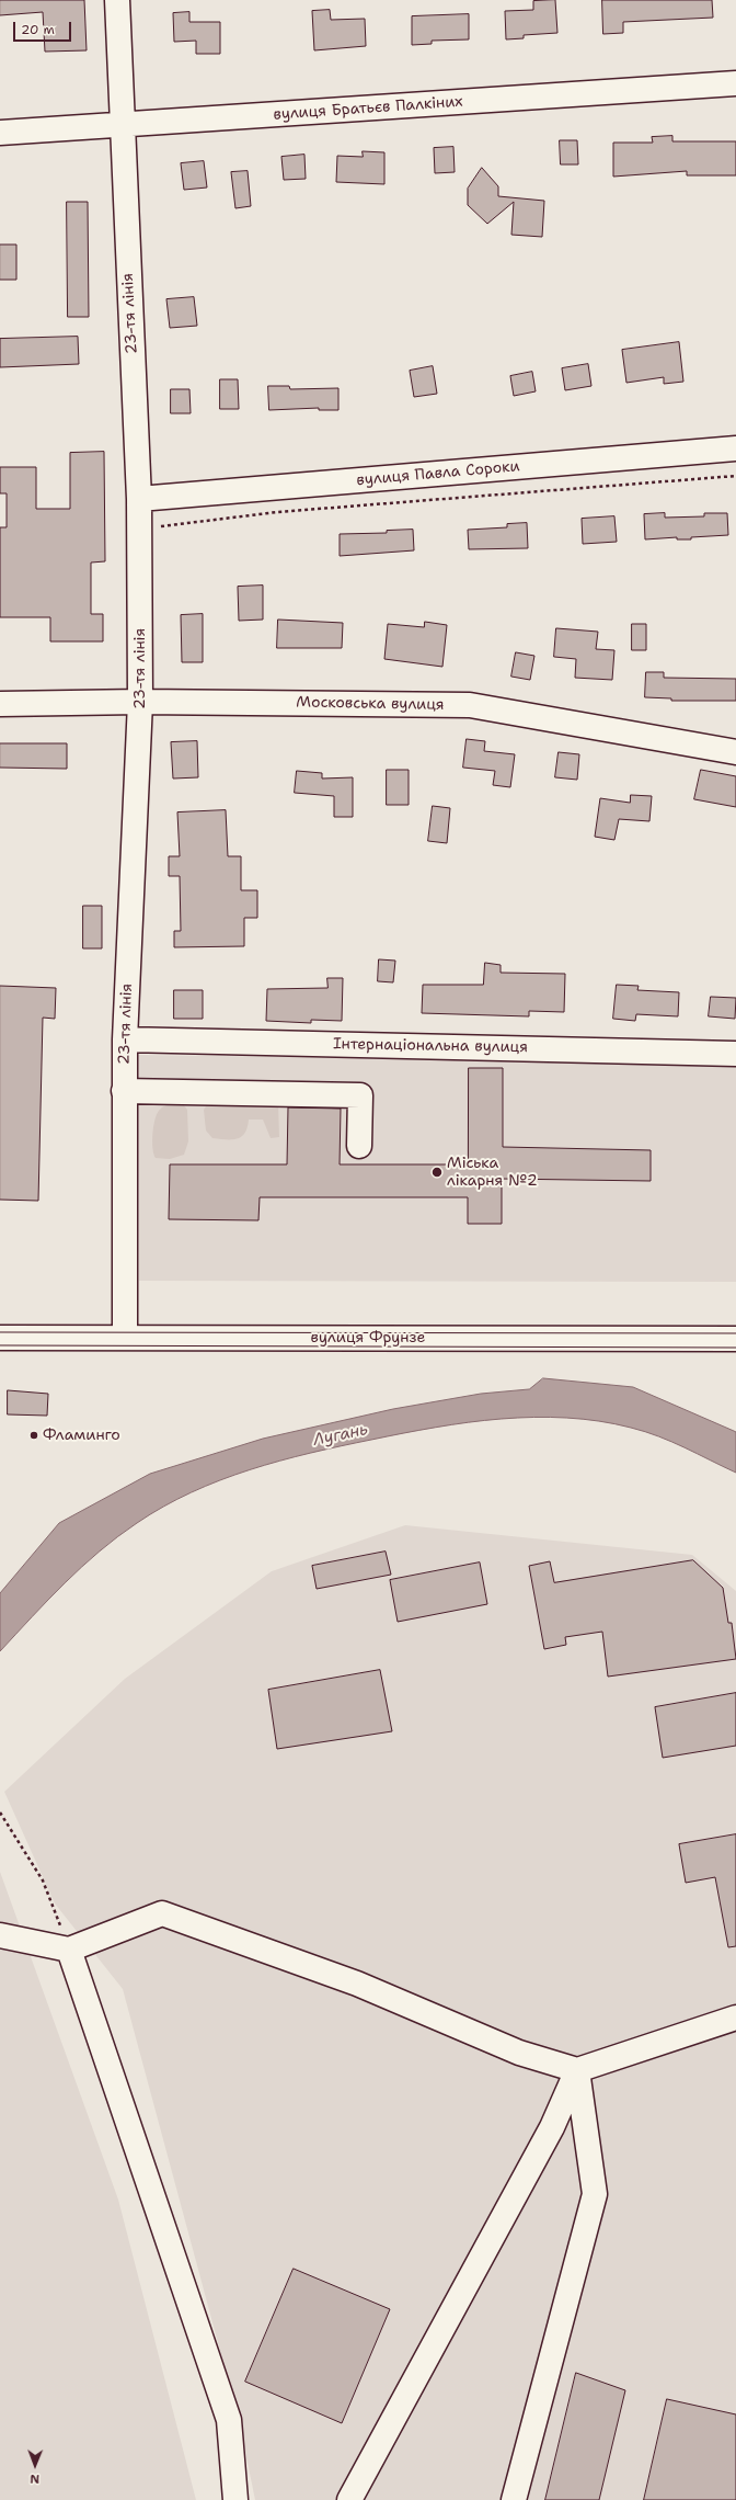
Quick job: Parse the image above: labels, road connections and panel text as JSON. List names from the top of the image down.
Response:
{
  "streets": {
    "street": [
      "вулиця Братьєв Палкіних",
      "23-тя лінія",
      "вулиця Павла Сороки",
      "Московська вулиця",
      "Інтернаціональна вулиця",
      "вулиця Фрунзе"
    ]
  },
  "crossings": [
    ["вулиця Братьєв Палкіних", "23-тя лінія"],
    ["23-тя лінія", "вулиця Павла Сороки"],
    ["23-тя лінія", "Московська вулиця"],
    ["23-тя лінія", "Інтернаціональна вулиця"],
    ["23-тя лінія", "вулиця Фрунзе"]
  ],
  "water": ["Лугань"],
  "places": ["Міська лікарня №2", "Фламинго"],
  "scale_bar": "20 m",
  "north": "bottom"
}
